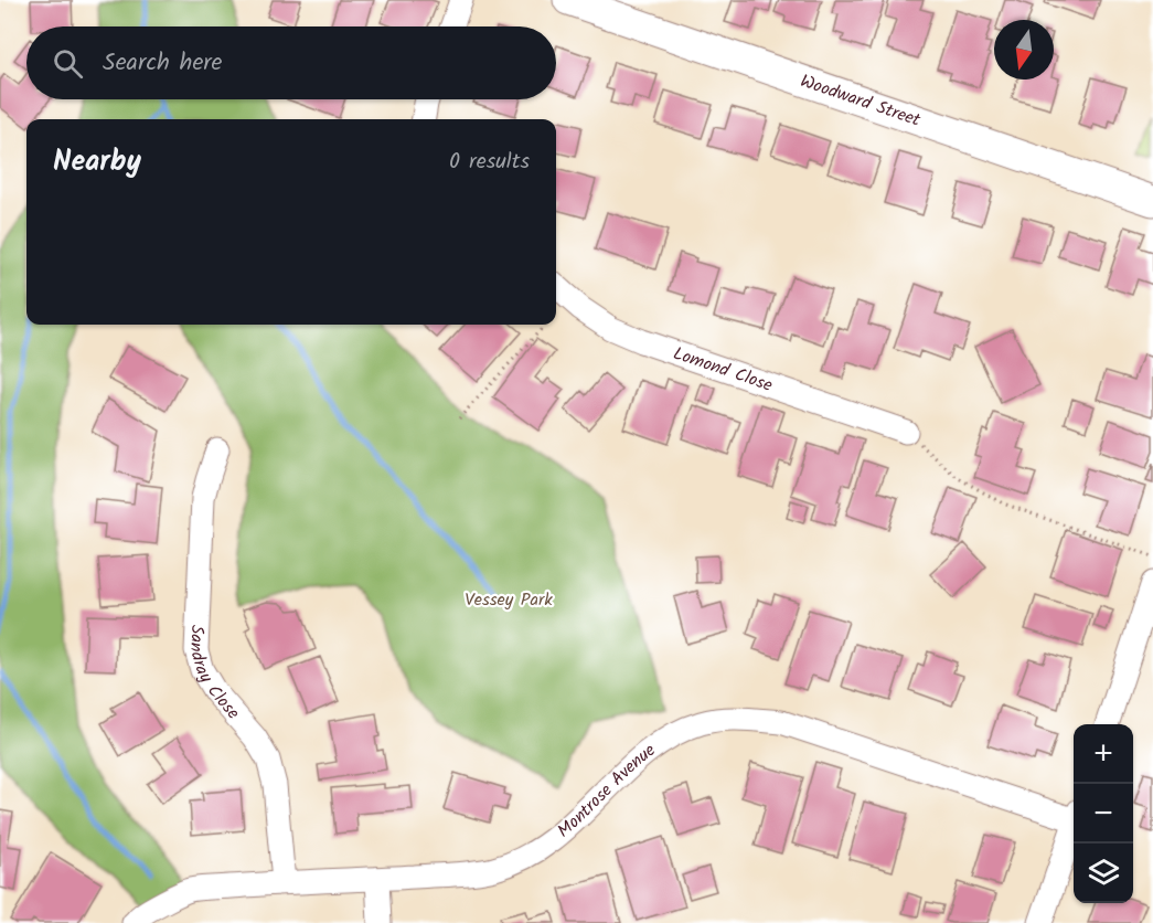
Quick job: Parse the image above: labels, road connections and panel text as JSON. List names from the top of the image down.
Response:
{
  "streets": {
    "street": [
      "Woodward Street",
      "Lomond Close",
      "Sandray Close",
      "Montrose Avenue"
    ]
  },
  "crossings": [
    ["Sandray Close", "Montrose Avenue"]
  ],
  "parks": ["Vessey Park"],
  "north": "bottom",
  "page": {
    "search": "Search here",
    "heading": ["Nearby", "0 results"],
    "map_buttons": ["+", "−"]
  }
}
